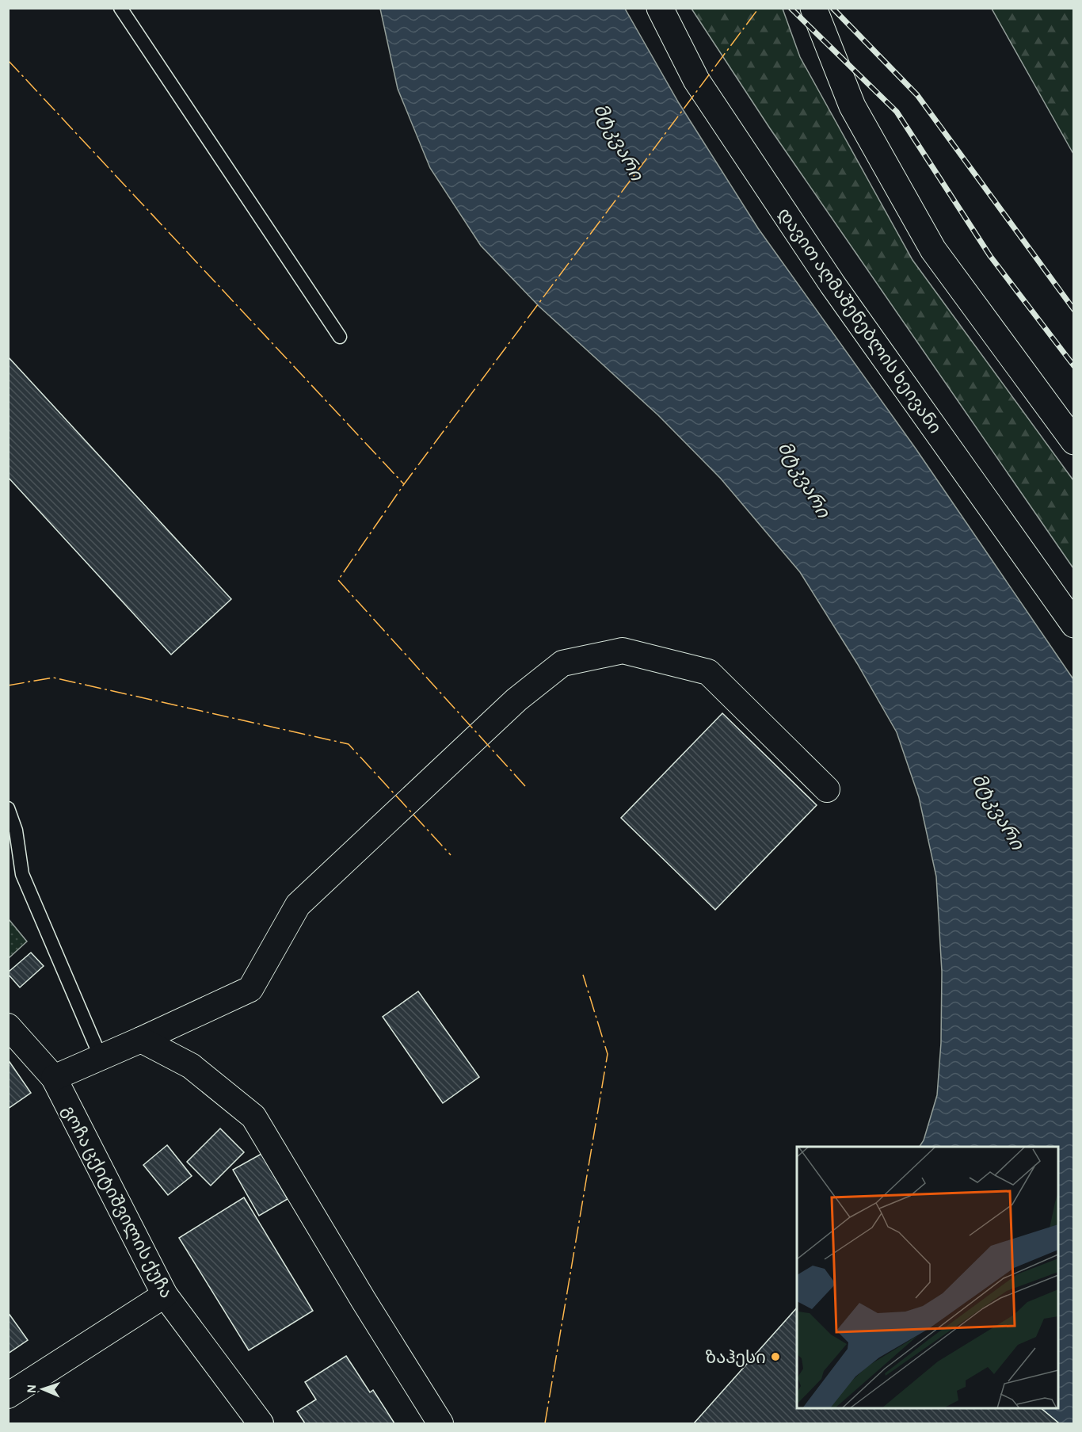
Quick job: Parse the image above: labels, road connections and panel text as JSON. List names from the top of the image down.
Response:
{
  "streets": {
    "highway": ["დავით აღმაშენებლის ხეივანი"],
    "street": ["გოჩა ცქიტიშვილის ქუჩა"]
  },
  "water": ["მტკვარი"],
  "places": ["ზაჰესი"],
  "north": "left"
}
